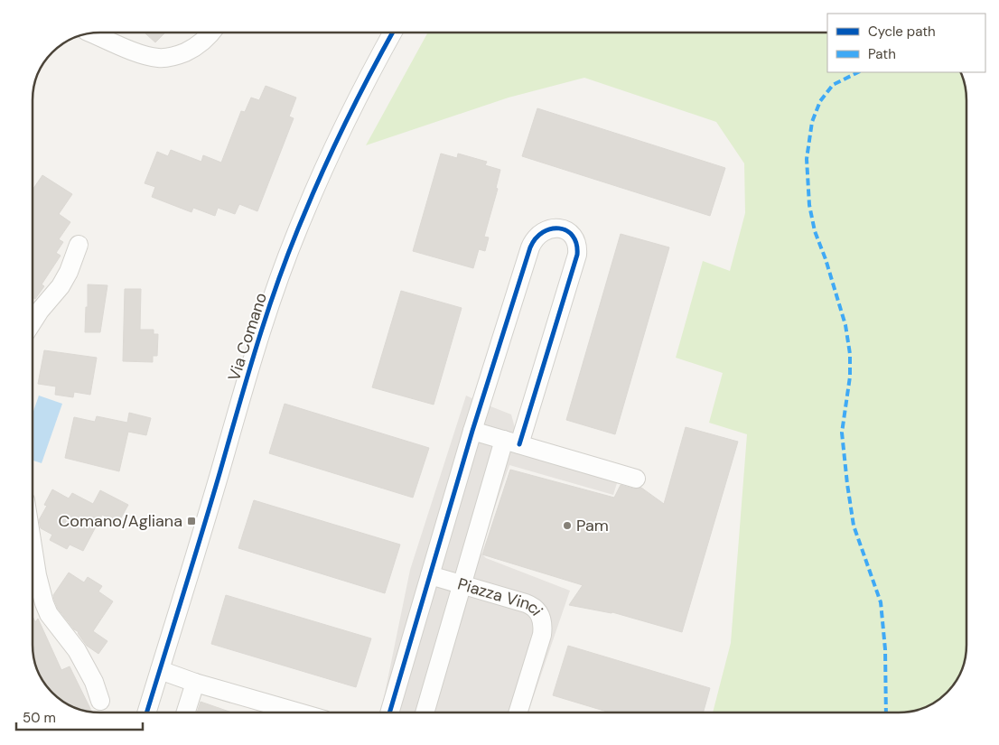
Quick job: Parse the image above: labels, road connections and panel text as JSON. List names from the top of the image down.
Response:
{
  "streets": {
    "street": ["Via Comano", "Piazza Vinci"]
  },
  "places": {
    "transit": ["Comano/Agliana"],
    "other": ["Pam"]
  },
  "legend": ["Cycle path", "Path"],
  "scale_bar": "50 m"
}
